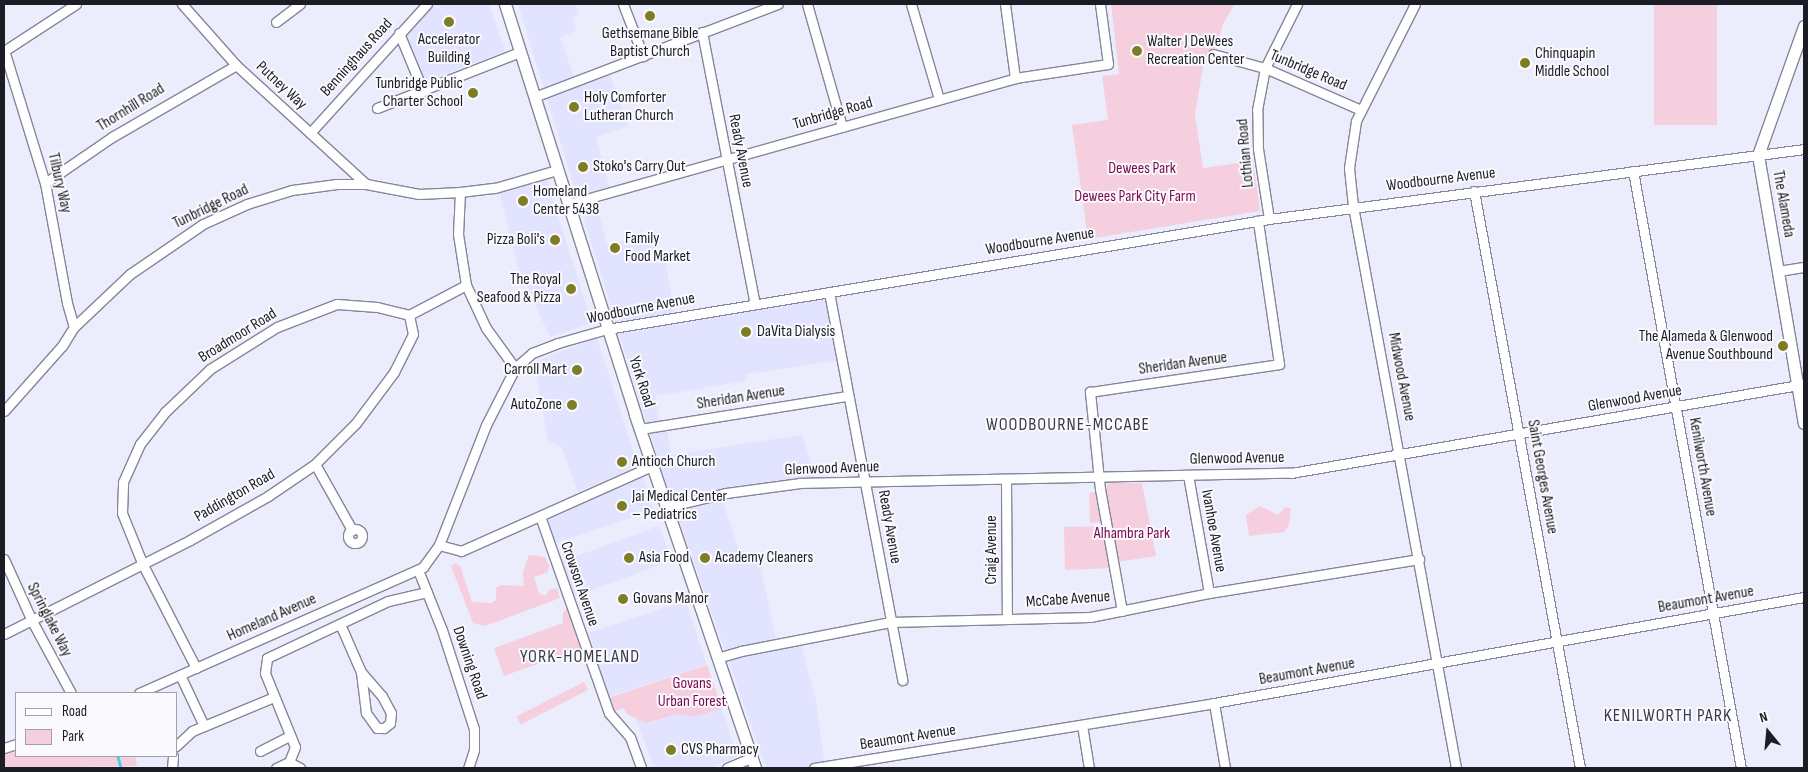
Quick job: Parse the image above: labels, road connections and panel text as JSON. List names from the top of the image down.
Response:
{
  "streets": {
    "main road": ["The Alameda", "York Road"],
    "street": [
      "Benninghaus Road",
      "Tunbridge Road",
      "Putney Way",
      "Thornhill Road",
      "Ready Avenue",
      "Lothian Road",
      "Woodbourne Avenue",
      "Tilbury Way",
      "Broadmoor Road",
      "Sheridan Avenue",
      "Midwood Avenue",
      "Glenwood Avenue",
      "Kenilworth Avenue",
      "Saint Georges Avenue",
      "Paddington Road",
      "Ivanhoe Avenue",
      "Craig Avenue",
      "Crowson Avenue",
      "McCabe Avenue",
      "Beaumont Avenue",
      "Homeland Avenue",
      "Springlake Way",
      "Downing Road"
    ]
  },
  "crossings": [
    ["Benninghaus Road", "Putney Way"],
    ["Tunbridge Road", "Putney Way"],
    ["Tunbridge Road", "Ready Avenue"],
    ["Tunbridge Road", "Lothian Road"],
    ["Tunbridge Road", "Tilbury Way"],
    ["Tunbridge Road", "Midwood Avenue"],
    ["Tunbridge Road", "York Road"],
    ["Putney Way", "Thornhill Road"],
    ["Thornhill Road", "Tilbury Way"],
    ["Ready Avenue", "Woodbourne Avenue"],
    ["Ready Avenue", "Sheridan Avenue"],
    ["Ready Avenue", "Glenwood Avenue"],
    ["Ready Avenue", "McCabe Avenue"],
    ["Lothian Road", "Woodbourne Avenue"],
    ["Woodbourne Avenue", "The Alameda"],
    ["Woodbourne Avenue", "Sheridan Avenue"],
    ["Woodbourne Avenue", "Midwood Avenue"],
    ["Woodbourne Avenue", "York Road"],
    ["Woodbourne Avenue", "Kenilworth Avenue"],
    ["Woodbourne Avenue", "Saint Georges Avenue"],
    ["Woodbourne Avenue", "Homeland Avenue"],
    ["Woodbourne Avenue", "Downing Road"],
    ["The Alameda", "Glenwood Avenue"],
    ["Broadmoor Road", "Paddington Road"],
    ["Broadmoor Road", "Homeland Avenue"],
    ["Sheridan Avenue", "York Road"],
    ["Sheridan Avenue", "Glenwood Avenue"],
    ["Midwood Avenue", "Glenwood Avenue"],
    ["Midwood Avenue", "McCabe Avenue"],
    ["Midwood Avenue", "Beaumont Avenue"],
    ["York Road", "Glenwood Avenue"],
    ["York Road", "McCabe Avenue"],
    ["Glenwood Avenue", "Kenilworth Avenue"],
    ["Glenwood Avenue", "Saint Georges Avenue"],
    ["Glenwood Avenue", "Ivanhoe Avenue"],
    ["Glenwood Avenue", "Craig Avenue"],
    ["Kenilworth Avenue", "Beaumont Avenue"],
    ["Saint Georges Avenue", "Beaumont Avenue"],
    ["Paddington Road", "Springlake Way"],
    ["Ivanhoe Avenue", "McCabe Avenue"],
    ["Craig Avenue", "McCabe Avenue"],
    ["Homeland Avenue", "Downing Road"]
  ],
  "districts": ["WOODBOURNE-MCCABE", "YORK-HOMELAND", "KENILWORTH PARK"],
  "parks": [
    "Dewees Park",
    "Dewees Park City Farm",
    "Alhambra Park",
    "Govans Urban Forest"
  ],
  "places": [
    "Gethsemane Bible Baptist Church",
    "Accelerator Building",
    "Walter J DeWees Recreation Center",
    "Chinquapin Middle School",
    "Tunbridge Public Charter School",
    "Holy Comforter Lutheran Church",
    "Stoko's Carry Out",
    "Homeland Center 5438",
    "Pizza Boli's",
    "Family Food Market",
    "The Royal Seafood & Pizza",
    "DaVita Dialysis",
    "The Alameda & Glenwood Avenue Southbound",
    "Carroll Mart",
    "AutoZone",
    "Antioch Church",
    "Jai Medical Center – Pediatrics",
    "Asia Food",
    "Academy Cleaners",
    "Govans Manor",
    "CVS Pharmacy"
  ],
  "legend": ["Road", "Park"],
  "north": "top"
}
